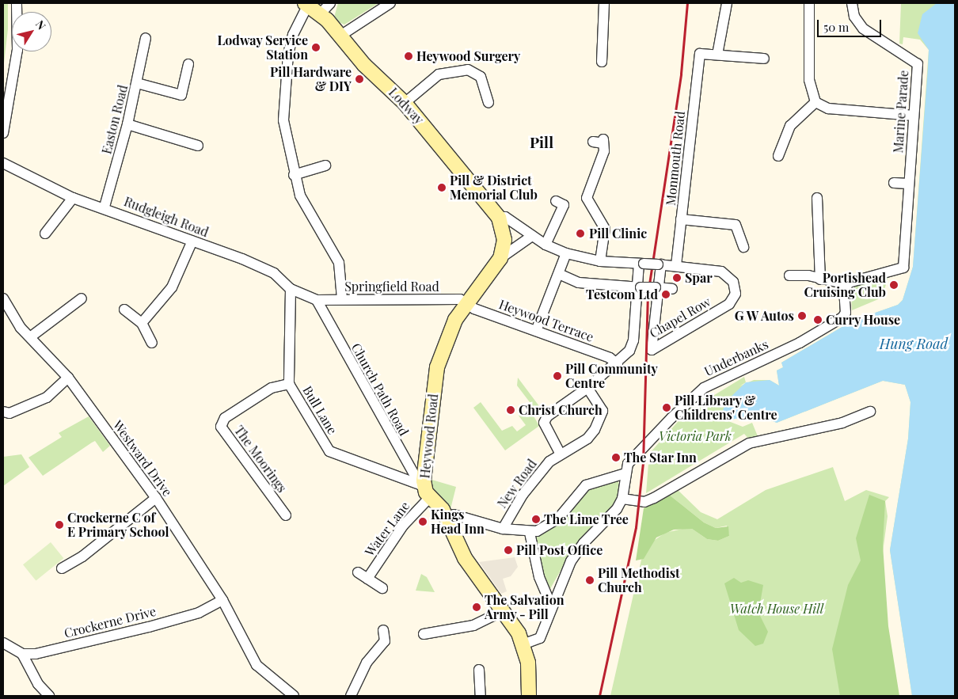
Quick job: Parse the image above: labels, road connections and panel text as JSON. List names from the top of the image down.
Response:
{
  "streets": {
    "street": [
      "Lodway",
      "Marine Parade",
      "Easton Road",
      "Monmouth Road",
      "Rudgleigh Road",
      "Springfield Road",
      "Chapel Row",
      "Heywood Terrace",
      "Underbanks",
      "Church Path Road",
      "Bull Lane",
      "Heywood Road",
      "Westward Drive",
      "The Moorings",
      "New Road",
      "Water Lane",
      "Crockerne Drive"
    ]
  },
  "crossings": [
    ["Lodway", "Heywood Road"],
    ["Marine Parade", "Underbanks"],
    ["Easton Road", "Rudgleigh Road"],
    ["Monmouth Road", "Chapel Row"],
    ["Rudgleigh Road", "Springfield Road"],
    ["Rudgleigh Road", "Church Path Road"],
    ["Rudgleigh Road", "Bull Lane"],
    ["Springfield Road", "Heywood Terrace"],
    ["Springfield Road", "Church Path Road"],
    ["Springfield Road", "Heywood Road"],
    ["Heywood Terrace", "Heywood Road"],
    ["Church Path Road", "Bull Lane"],
    ["Church Path Road", "Heywood Road"],
    ["Church Path Road", "Water Lane"],
    ["Bull Lane", "Heywood Road"],
    ["Bull Lane", "The Moorings"],
    ["Bull Lane", "Water Lane"],
    ["Heywood Road", "Water Lane"],
    ["Westward Drive", "Crockerne Drive"]
  ],
  "districts": ["Pill"],
  "water": ["Hung Road"],
  "parks": ["Victoria Park", "Watch House Hill"],
  "places": [
    "Lodway Service Station",
    "Heywood Surgery",
    "Pill Hardware & DIY",
    "Pill & District Memorial Club",
    "Pill Clinic",
    "Spar",
    "Portishead Cruising Club",
    "Testcom Ltd",
    "G W Autos",
    "Curry House",
    "Pill Community Centre",
    "Pill Library & Childrens' Centre",
    "Christ Church",
    "The Star Inn",
    "The Lime Tree",
    "Kings Head Inn",
    "Crockerne C of E Primary School",
    "Pill Post Office",
    "Pill Methodist Church",
    "The Salvation Army - Pill"
  ],
  "scale_bar": "50 m",
  "north": "top right"
}
